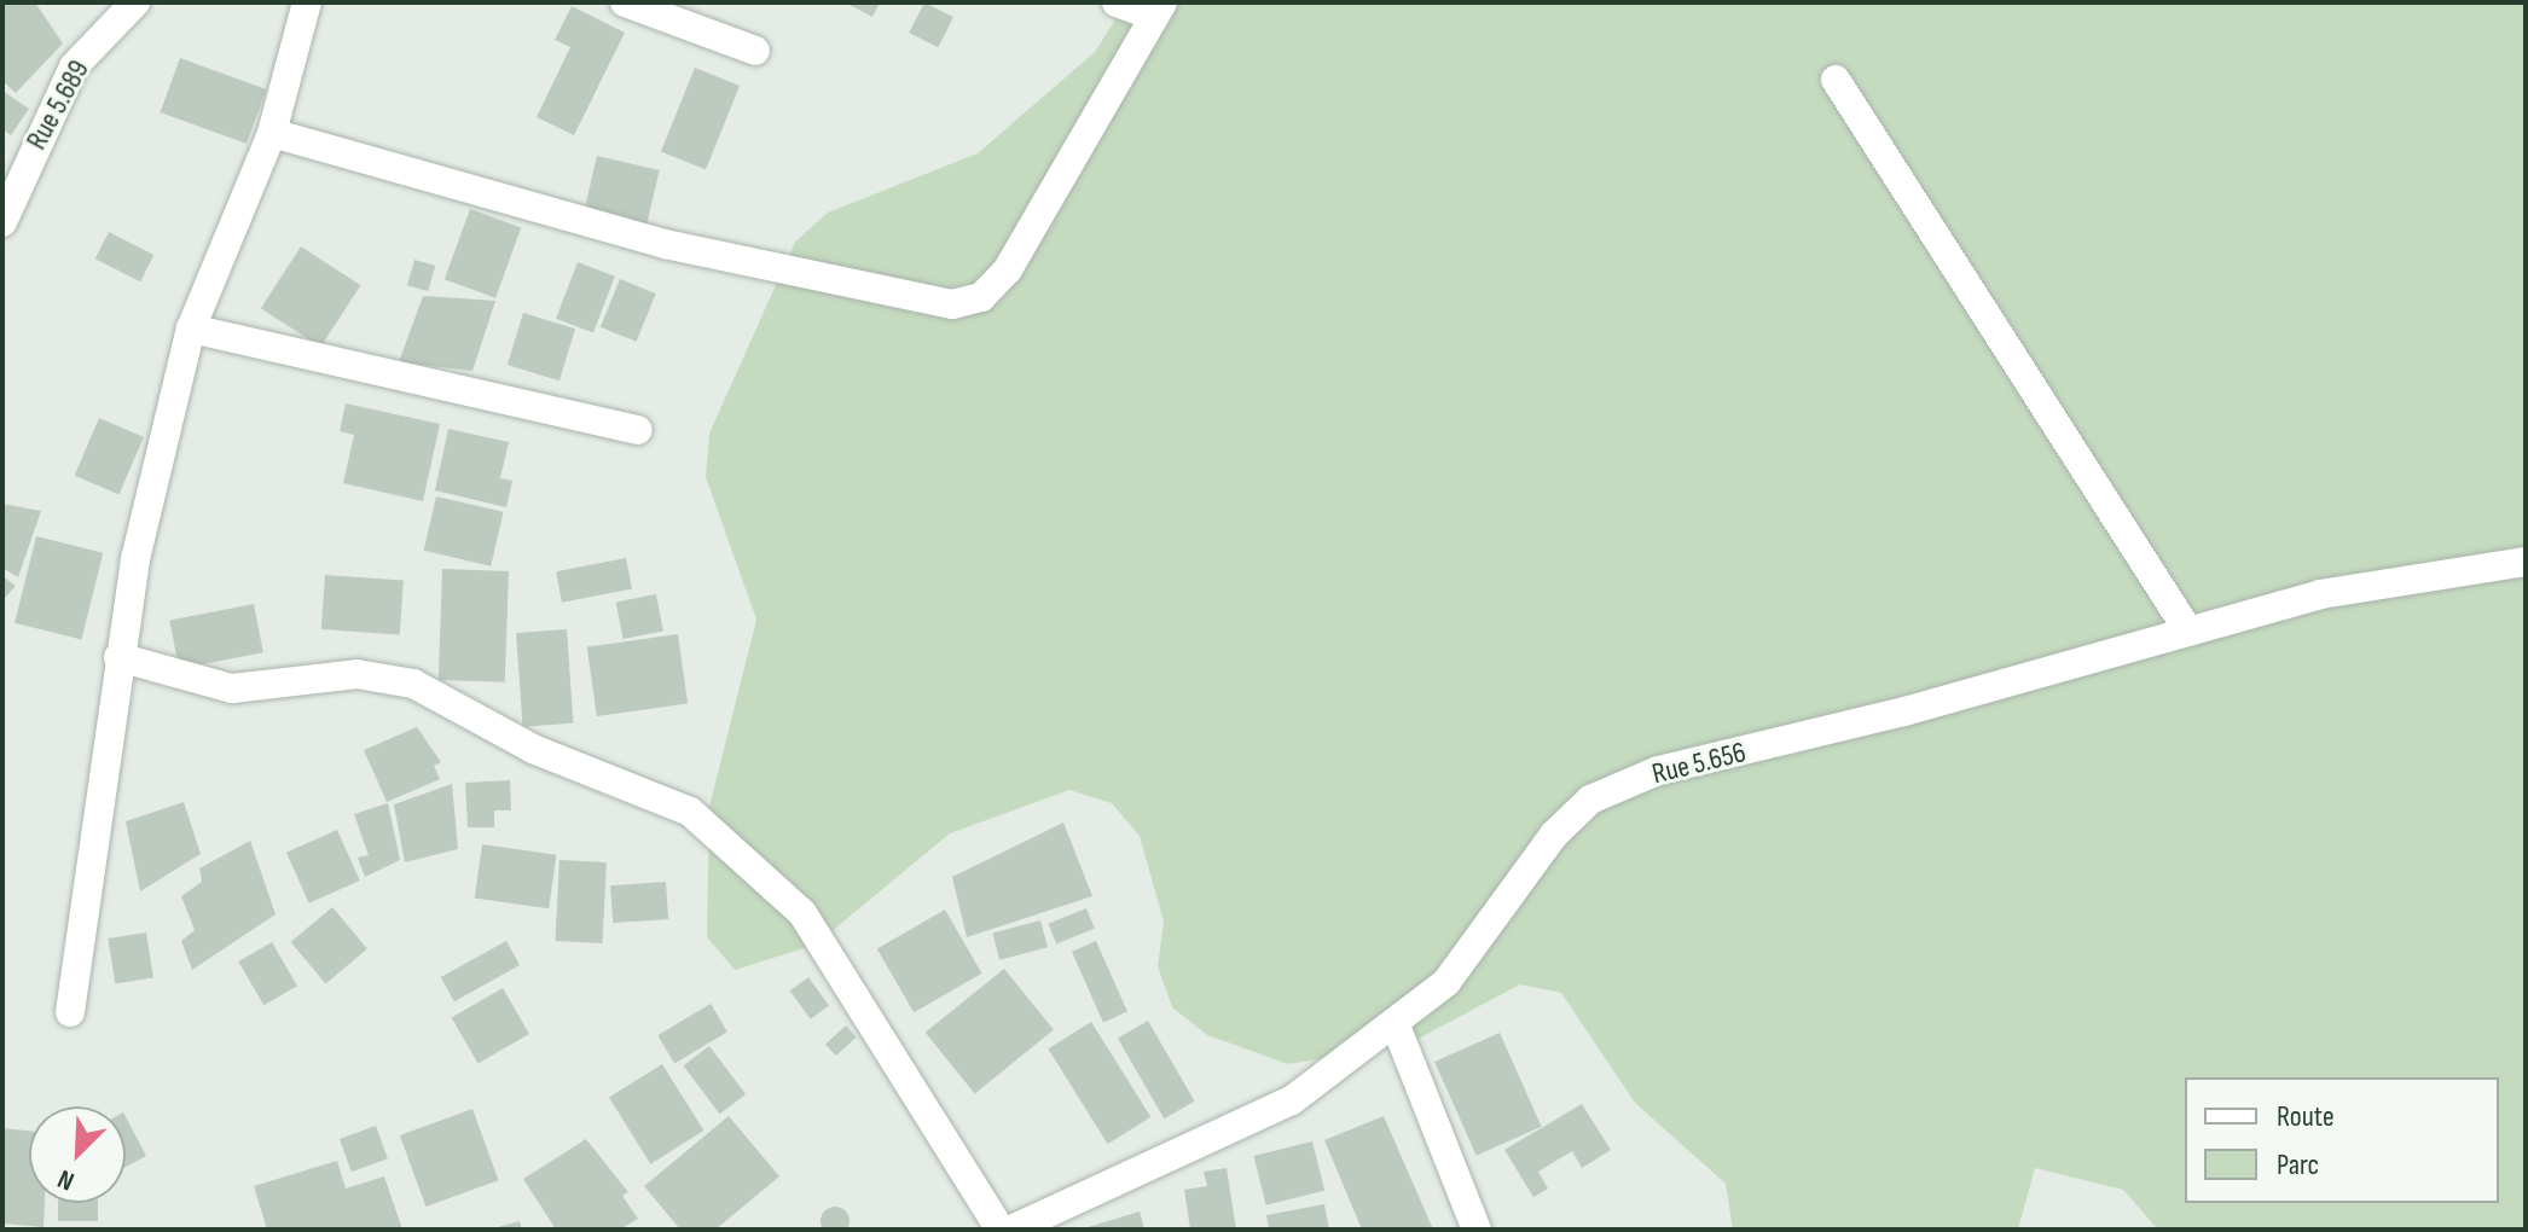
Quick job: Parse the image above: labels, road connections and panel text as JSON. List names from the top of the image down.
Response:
{
  "streets": {
    "street": ["Rue 5.689", "Rue 5.656"]
  },
  "legend": ["Route", "Parc"],
  "north": "bottom left"
}
